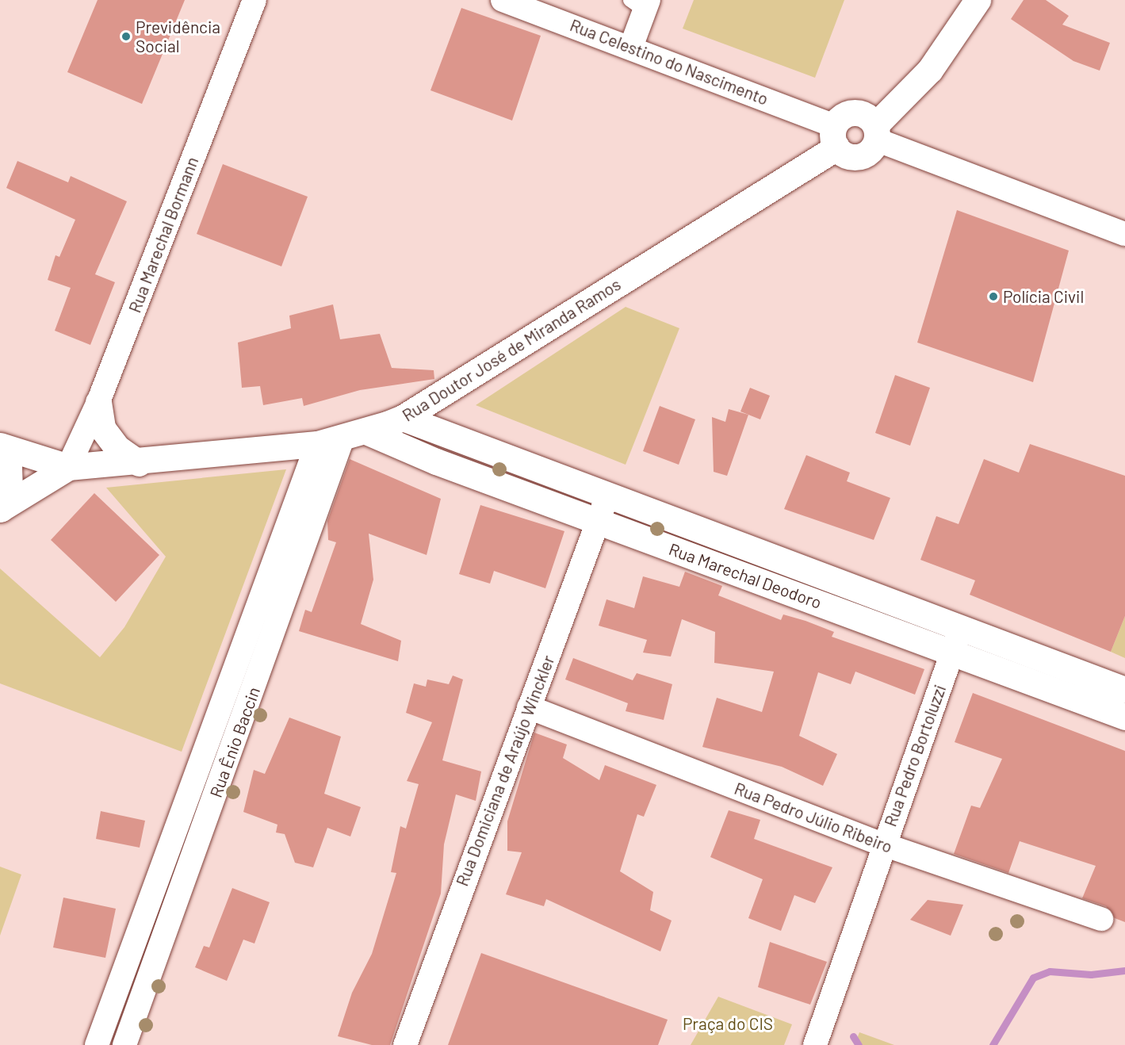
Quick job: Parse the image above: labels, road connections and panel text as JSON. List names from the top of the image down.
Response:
{
  "streets": {
    "street": [
      "Rua Celestino do Nascimento",
      "Rua Marechal Bormann",
      "Rua Doutor José de Miranda Ramos",
      "Rua Marechal Deodoro",
      "Rua Ênio Baccin",
      "Rua Pedro Bortoluzzi",
      "Rua Domiciana de Araújo Winckler",
      "Rua Pedro Júlio Ribeiro"
    ]
  },
  "crossings": [
    ["Rua Celestino do Nascimento", "Rua Doutor José de Miranda Ramos"],
    ["Rua Marechal Bormann", "Rua Doutor José de Miranda Ramos"],
    ["Rua Doutor José de Miranda Ramos", "Rua Marechal Deodoro"],
    ["Rua Doutor José de Miranda Ramos", "Rua Ênio Baccin"],
    ["Rua Marechal Deodoro", "Rua Ênio Baccin"],
    ["Rua Marechal Deodoro", "Rua Pedro Bortoluzzi"],
    ["Rua Marechal Deodoro", "Rua Domiciana de Araújo Winckler"],
    ["Rua Pedro Bortoluzzi", "Rua Pedro Júlio Ribeiro"],
    ["Rua Domiciana de Araújo Winckler", "Rua Pedro Júlio Ribeiro"]
  ],
  "parks": ["Praça do CIS"],
  "places": ["Previdência Social", "Polícia Civil"]
}
